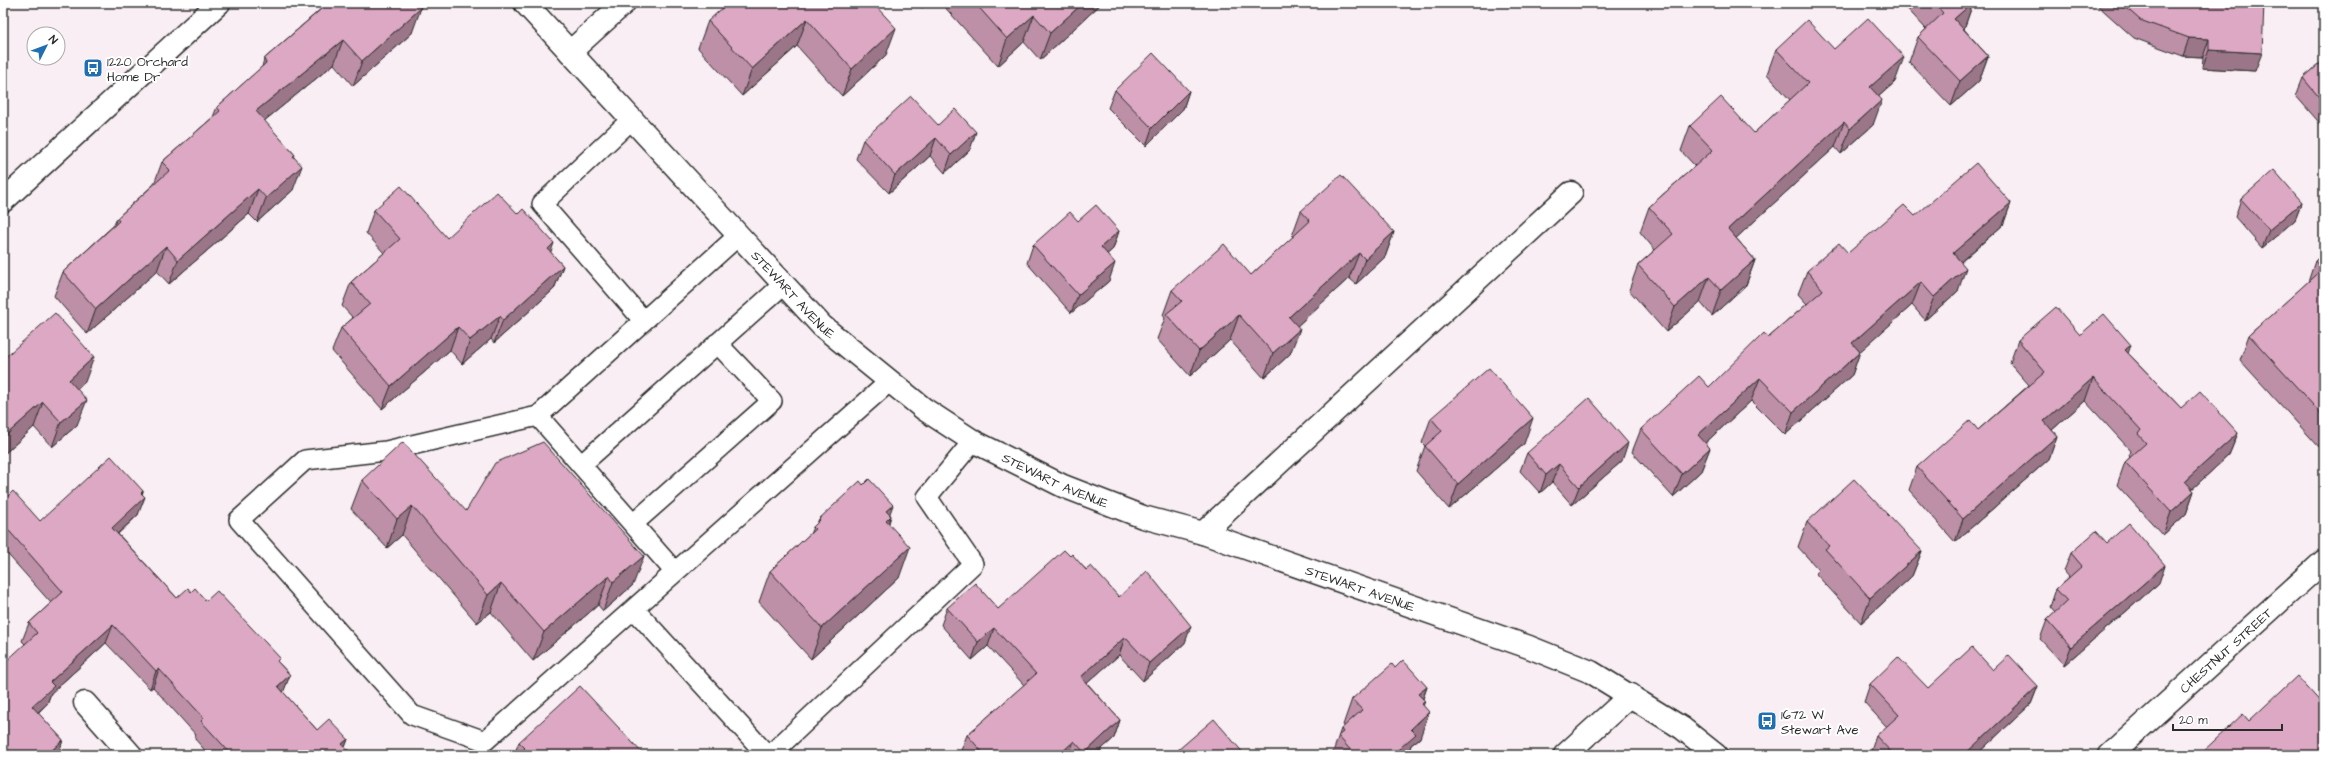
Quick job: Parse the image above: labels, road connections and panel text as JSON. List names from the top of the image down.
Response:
{
  "streets": {
    "main road": ["STEWART AVENUE", "CHESTNUT STREET"]
  },
  "places": {
    "bus stop": ["1220 Orchard Home Dr", "1672 W Stewart Ave"]
  },
  "scale_bar": "20 m",
  "north": "top right"
}
